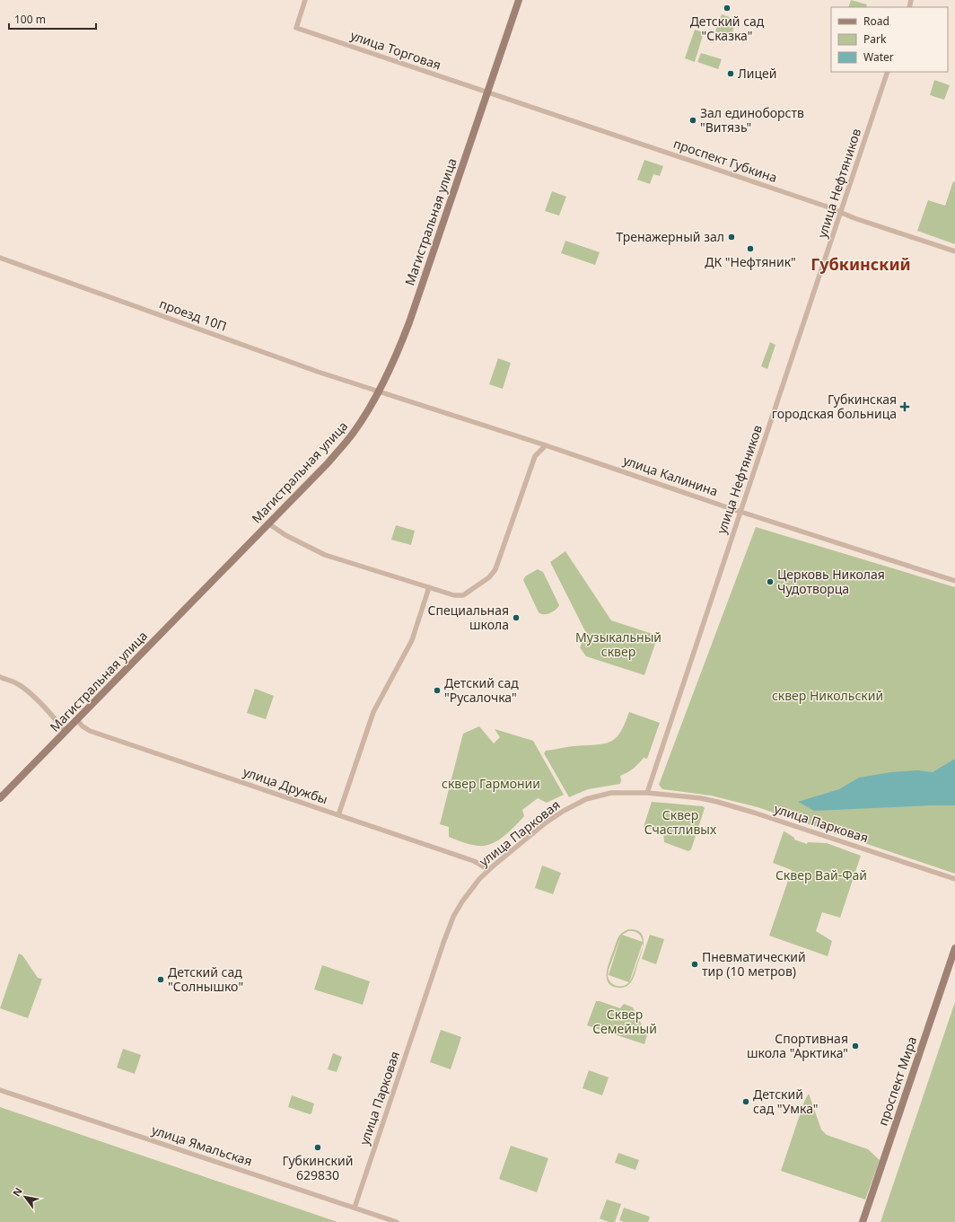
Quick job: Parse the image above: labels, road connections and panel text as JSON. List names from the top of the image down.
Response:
{
  "streets": {
    "main road": ["Магистральная улица", "проспект Мира"],
    "street": [
      "улица Торговая",
      "проспект Губкина",
      "улица Нефтяников",
      "проезд 10П",
      "улица Калинина",
      "улица Дружбы",
      "улица Парковая",
      "улица Ямальская"
    ]
  },
  "crossings": [
    ["улица Торговая", "проспект Губкина"],
    ["улица Торговая", "Магистральная улица"],
    ["проспект Губкина", "улица Нефтяников"],
    ["проспект Губкина", "Магистральная улица"],
    ["улица Нефтяников", "улица Калинина"],
    ["улица Нефтяников", "улица Парковая"],
    ["Магистральная улица", "проезд 10П"],
    ["Магистральная улица", "улица Калинина"],
    ["Магистральная улица", "улица Дружбы"],
    ["проезд 10П", "улица Калинина"],
    ["улица Дружбы", "улица Парковая"],
    ["улица Парковая", "улица Ямальская"]
  ],
  "districts": ["Губкинский"],
  "parks": [
    "Музыкальный сквер",
    "сквер Никольский",
    "сквер Гармонии",
    "Сквер Счастливых",
    "Сквер Вай-Фай",
    "Сквер Семейный"
  ],
  "places": {
    "other": [
      "Детский сад \"Сказка\"",
      "Лицей",
      "Зал единоборств \"Витязь\"",
      "Тренажерный зал",
      "ДК \"Нефтяник\"",
      "Церковь Николая Чудотворца",
      "Специальная школа",
      "Детский сад \"Русалочка\"",
      "Пневматический тир (10 метров)",
      "Детский сад \"Солнышко\"",
      "Спортивная школа \"Арктика\"",
      "Детский сад \"Умка\"",
      "Губкинский 629830"
    ],
    "health": ["Губкинская городская больница"]
  },
  "legend": ["Road", "Park", "Water"],
  "scale_bar": "100 m",
  "north": "top left"
}
